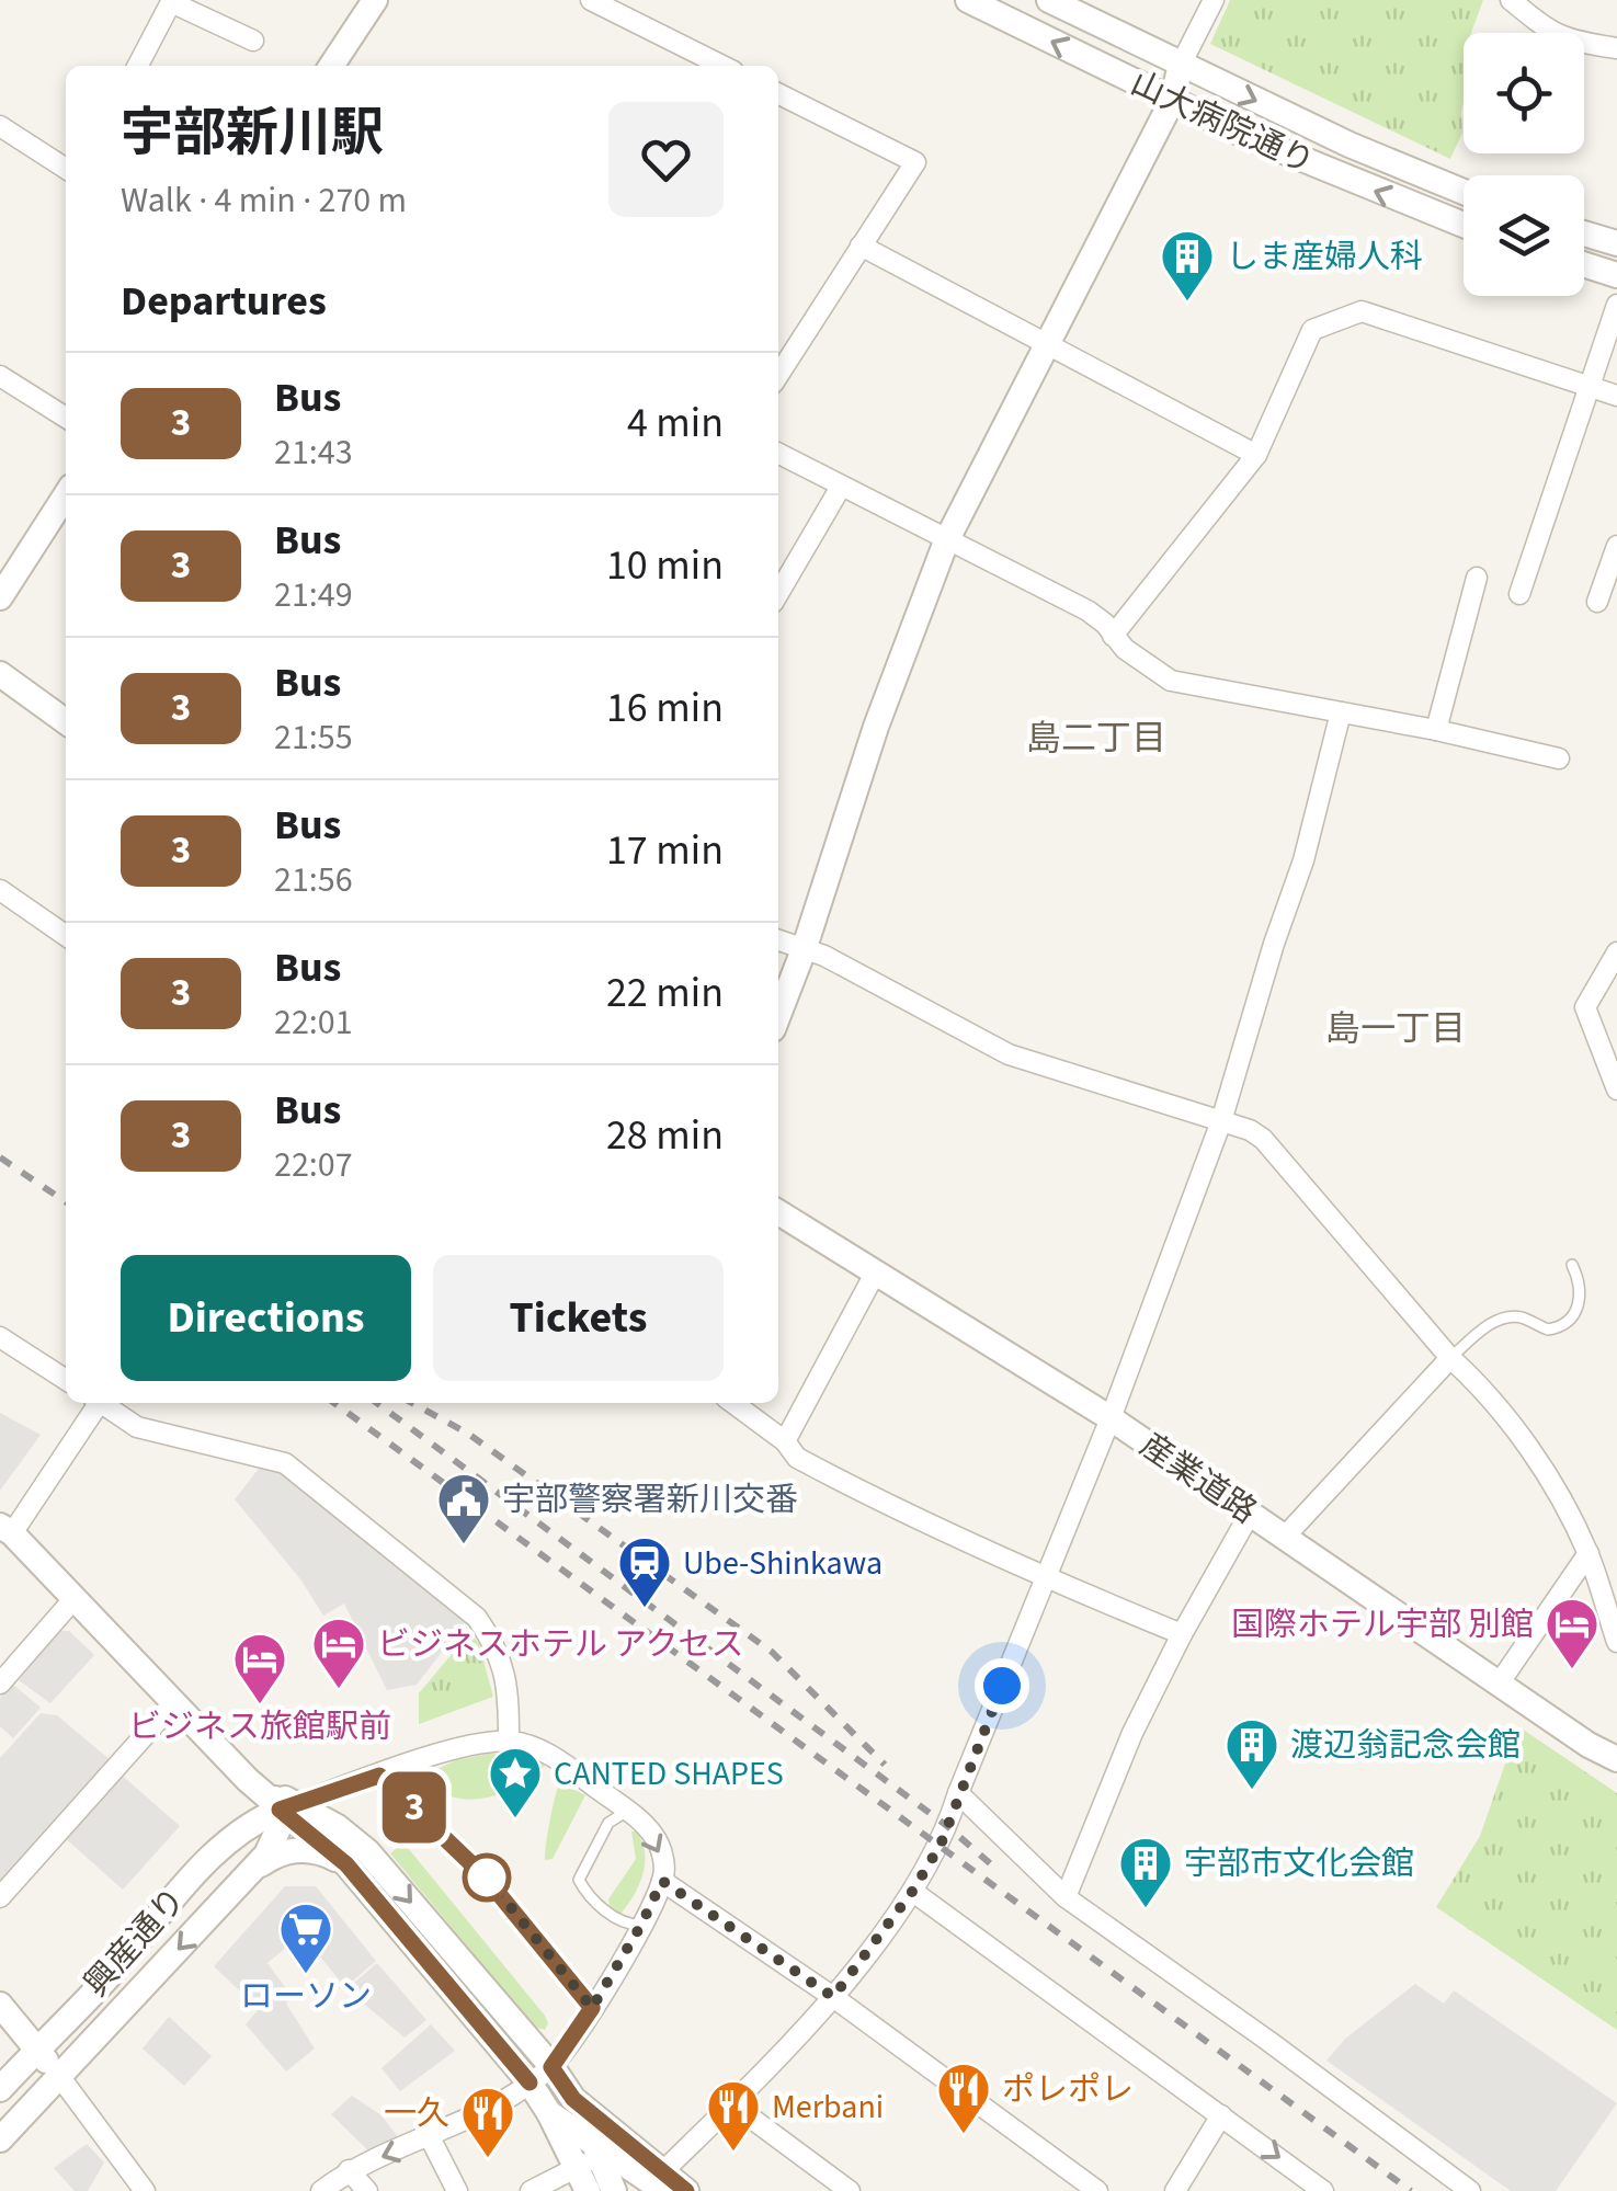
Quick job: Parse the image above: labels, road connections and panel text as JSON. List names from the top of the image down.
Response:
{
  "streets": {
    "street": ["山大病院通り", "産業道路", "興産通り"]
  },
  "districts": ["島二丁目", "島一丁目"],
  "places": {
    "building": ["しま産婦人科", "渡辺翁記念会館", "宇部市文化会館"],
    "public building": ["宇部警察署新川交番"],
    "station": ["Ube-Shinkawa"],
    "hotel": ["国際ホテル宇部 別館", "ビジネスホテル アクセス", "ビジネス旅館駅前"],
    "place": ["CANTED SHAPES"],
    "supermarket": ["ローソン"],
    "restaurant": ["ポレポレ", "Merbani", "一久"]
  },
  "lines": ["bus line 3"],
  "page": {
    "on_map": "3",
    "heading": [
      ["宇部新川駅", "Walk · 4 min · 270 m"],
      "Departures"
    ],
    "list": [
      {
        "mark": "3",
        "name": "Bus",
        "note": "21:43",
        "value": "4 min"
      },
      {
        "mark": "3",
        "name": "Bus",
        "note": "21:49",
        "value": "10 min"
      },
      {
        "mark": "3",
        "name": "Bus",
        "note": "21:55",
        "value": "16 min"
      },
      {
        "mark": "3",
        "name": "Bus",
        "note": "21:56",
        "value": "17 min"
      },
      {
        "mark": "3",
        "name": "Bus",
        "note": "22:01",
        "value": "22 min"
      },
      {
        "mark": "3",
        "name": "Bus",
        "note": "22:07",
        "value": "28 min"
      }
    ],
    "buttons": ["Directions", "Tickets"]
  }
}
